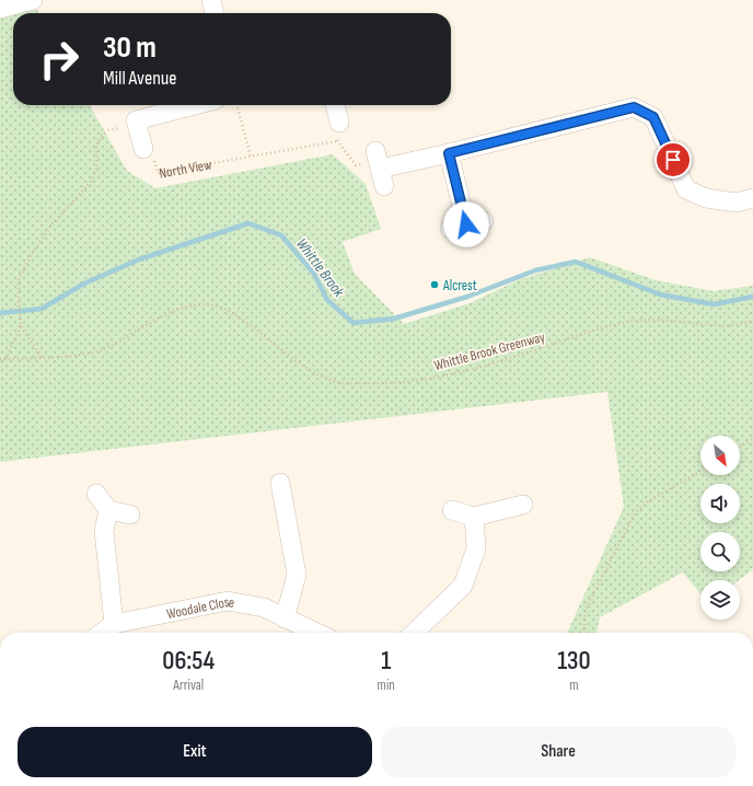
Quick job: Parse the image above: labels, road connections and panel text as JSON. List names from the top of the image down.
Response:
{
  "streets": {
    "street": ["North View", "Woodale Close"],
    "path": ["Whittle Brook Greenway"]
  },
  "water": ["Whittle Brook"],
  "places": ["Alcrest"],
  "north": "bottom right",
  "page": {
    "turn": ["30 m", "Mill Avenue"],
    "eta": [
      "06:54",
      "Arrival",
      "1",
      "min",
      "130",
      "m"
    ],
    "buttons": ["Exit", "Share"]
  }
}
